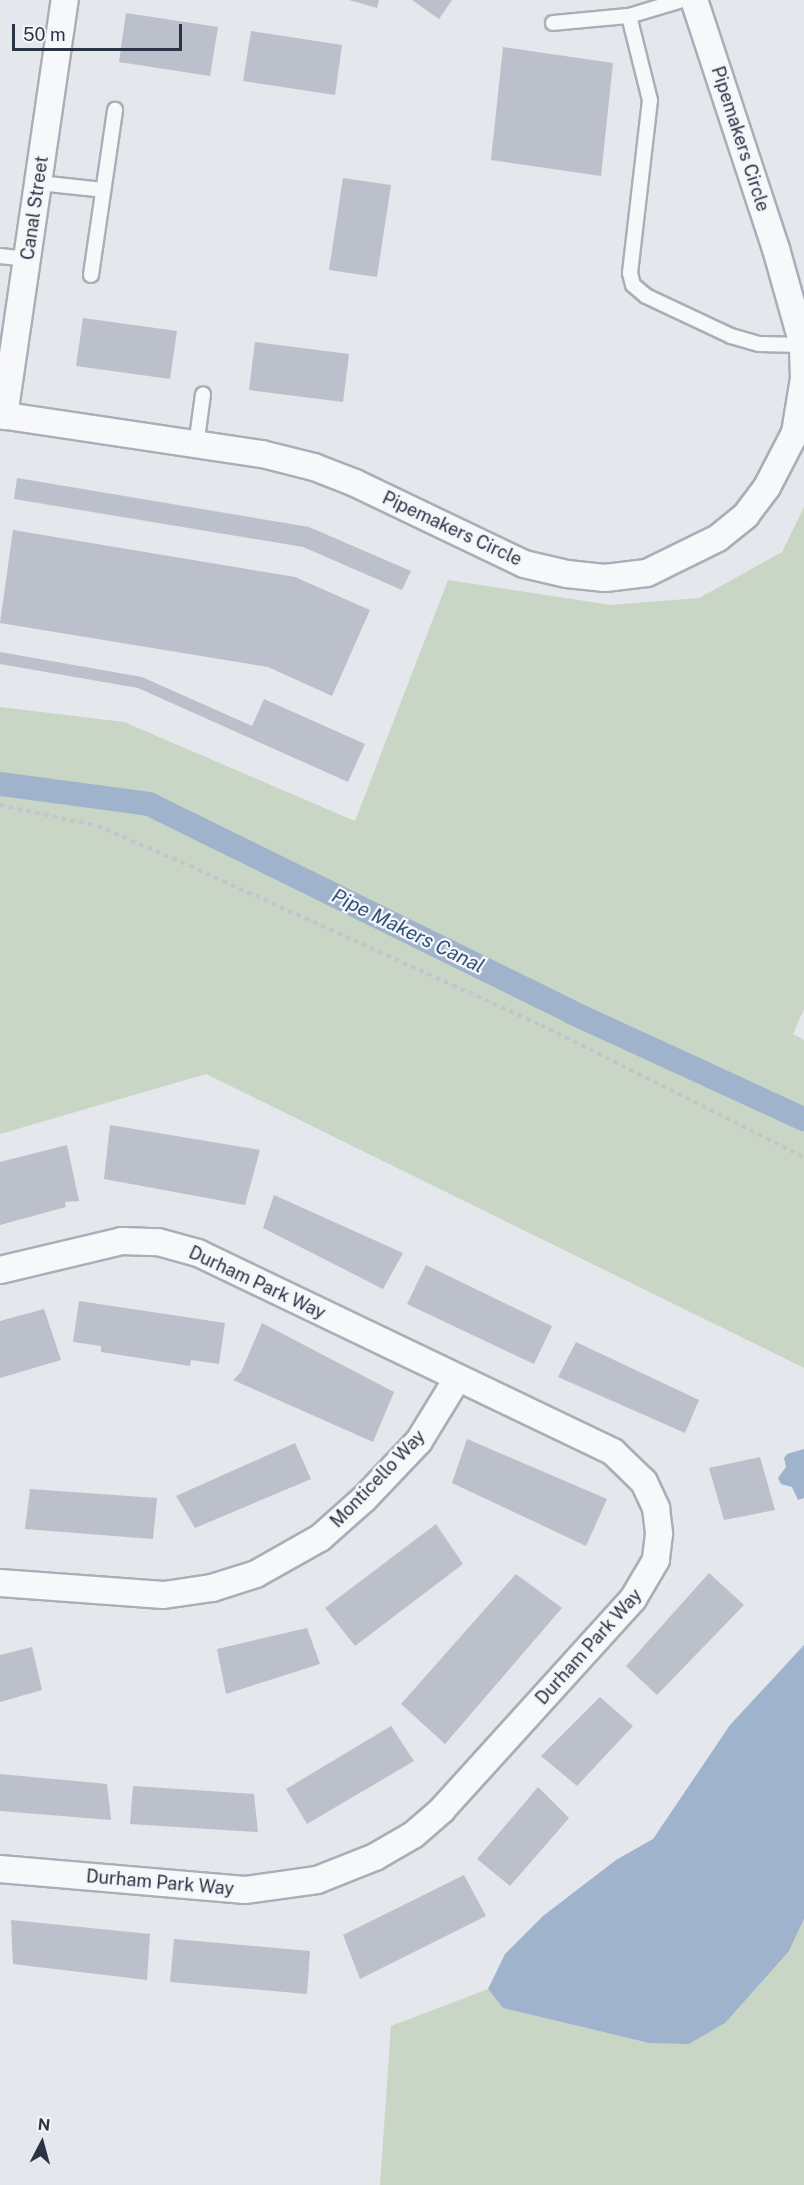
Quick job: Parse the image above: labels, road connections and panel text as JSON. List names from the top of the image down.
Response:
{
  "streets": {
    "street": [
      "Pipemakers Circle",
      "Canal Street",
      "Durham Park Way",
      "Monticello Way"
    ]
  },
  "crossings": [
    ["Pipemakers Circle", "Canal Street"],
    ["Durham Park Way", "Monticello Way"]
  ],
  "water": ["Pipe Makers Canal"],
  "scale_bar": "50 m",
  "north": "top"
}
